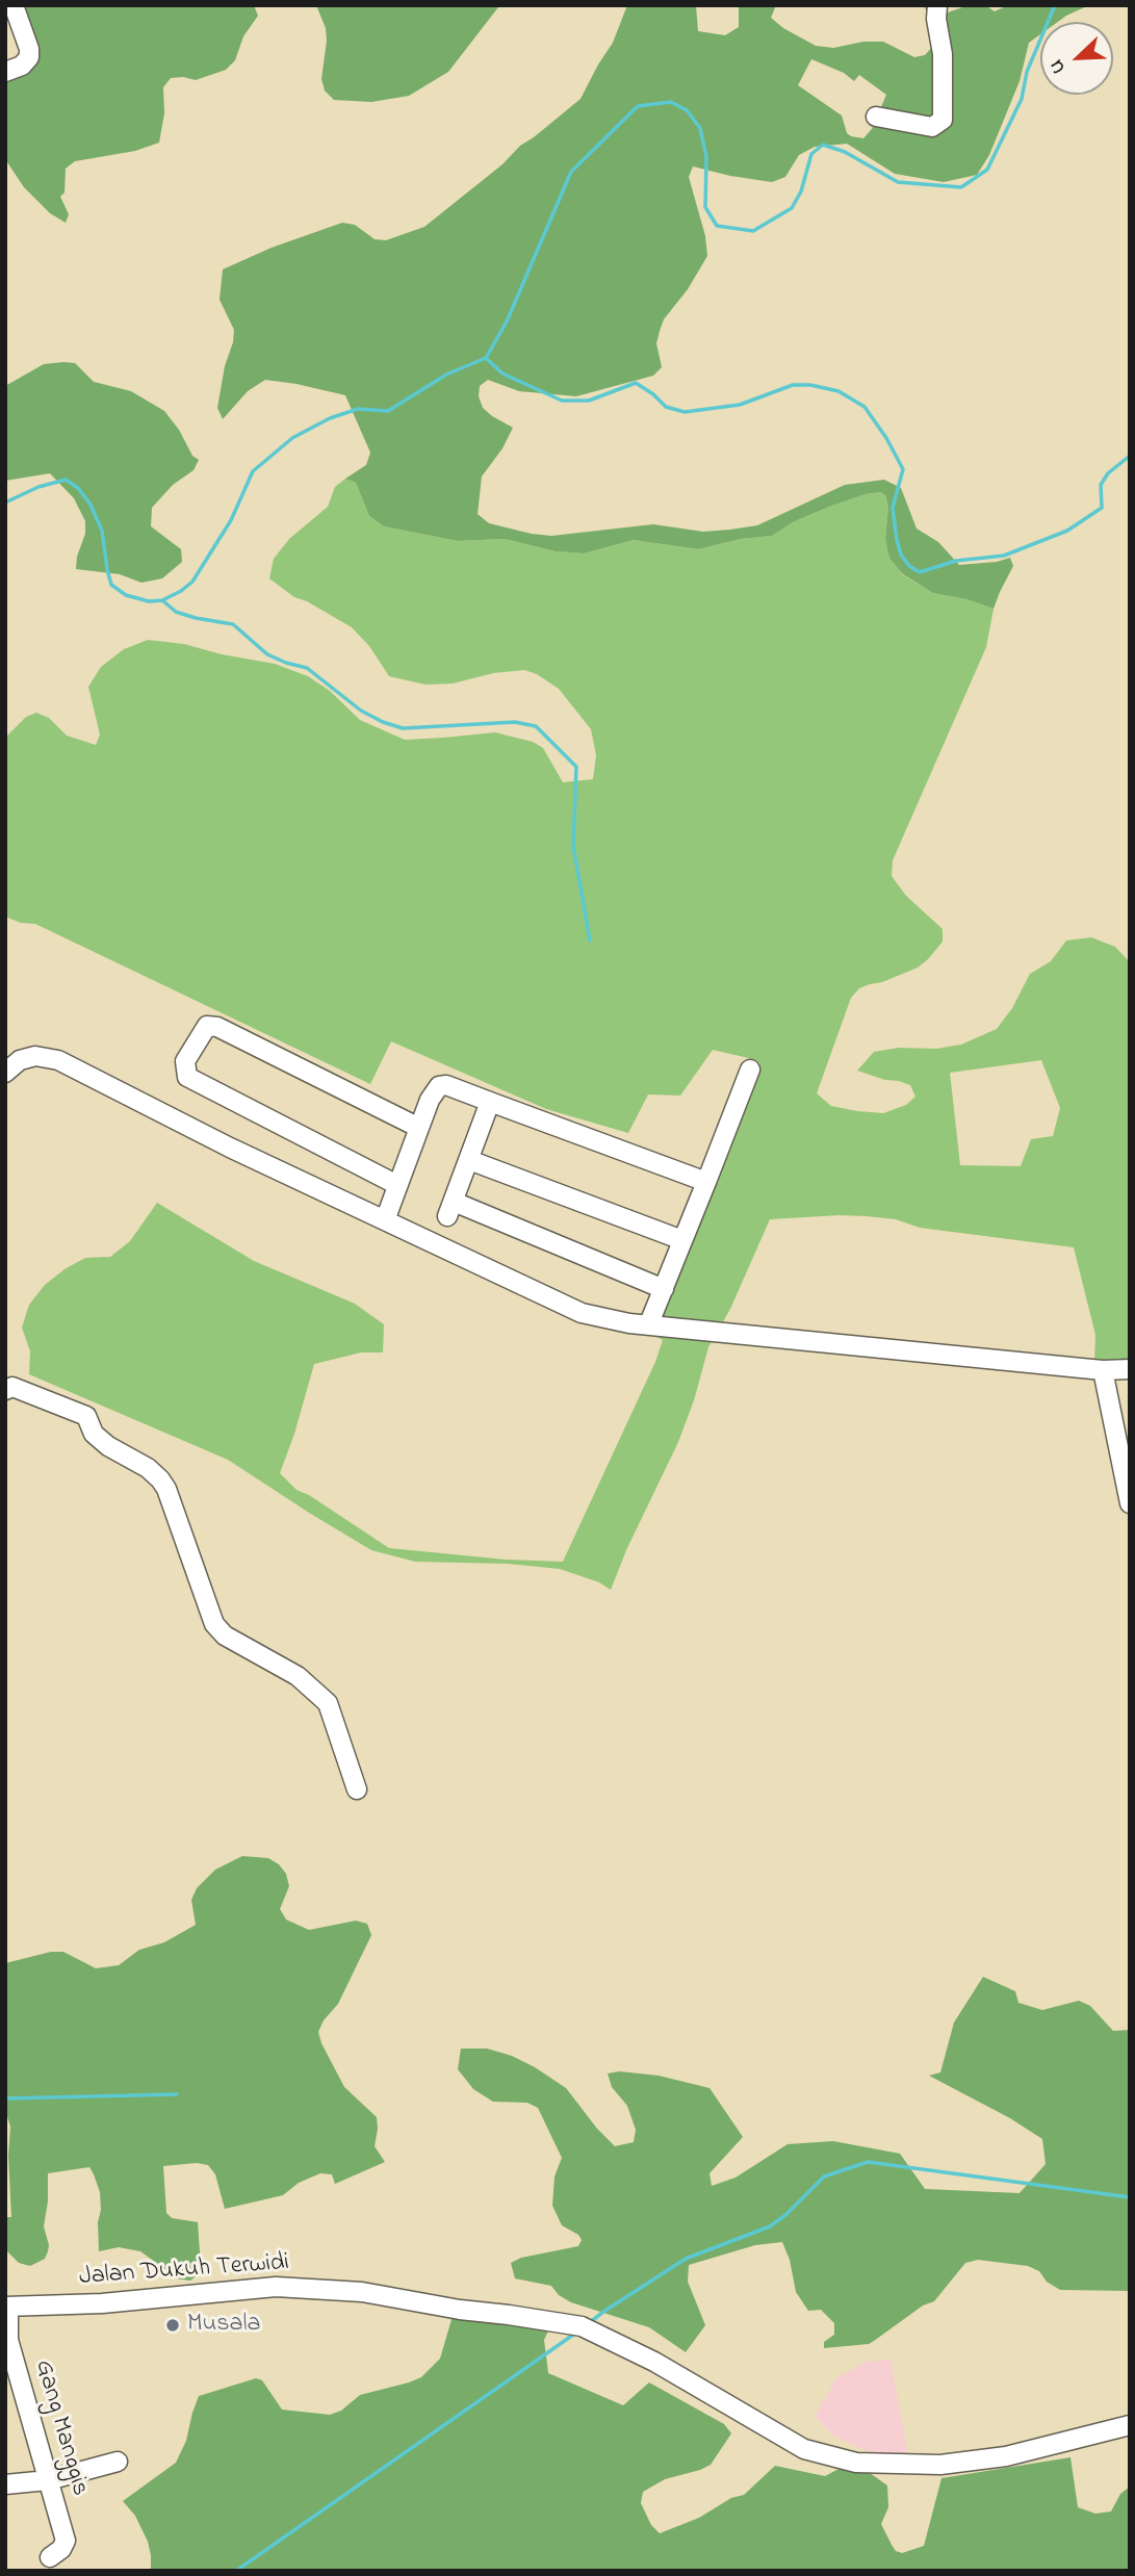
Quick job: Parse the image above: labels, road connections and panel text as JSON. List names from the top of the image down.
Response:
{
  "streets": {
    "street": ["Jalan Dukuh Terwidi", "Gang Manggis"]
  },
  "crossings": [
    ["Jalan Dukuh Terwidi", "Gang Manggis"]
  ],
  "places": ["Musala"],
  "north": "bottom left"
}
